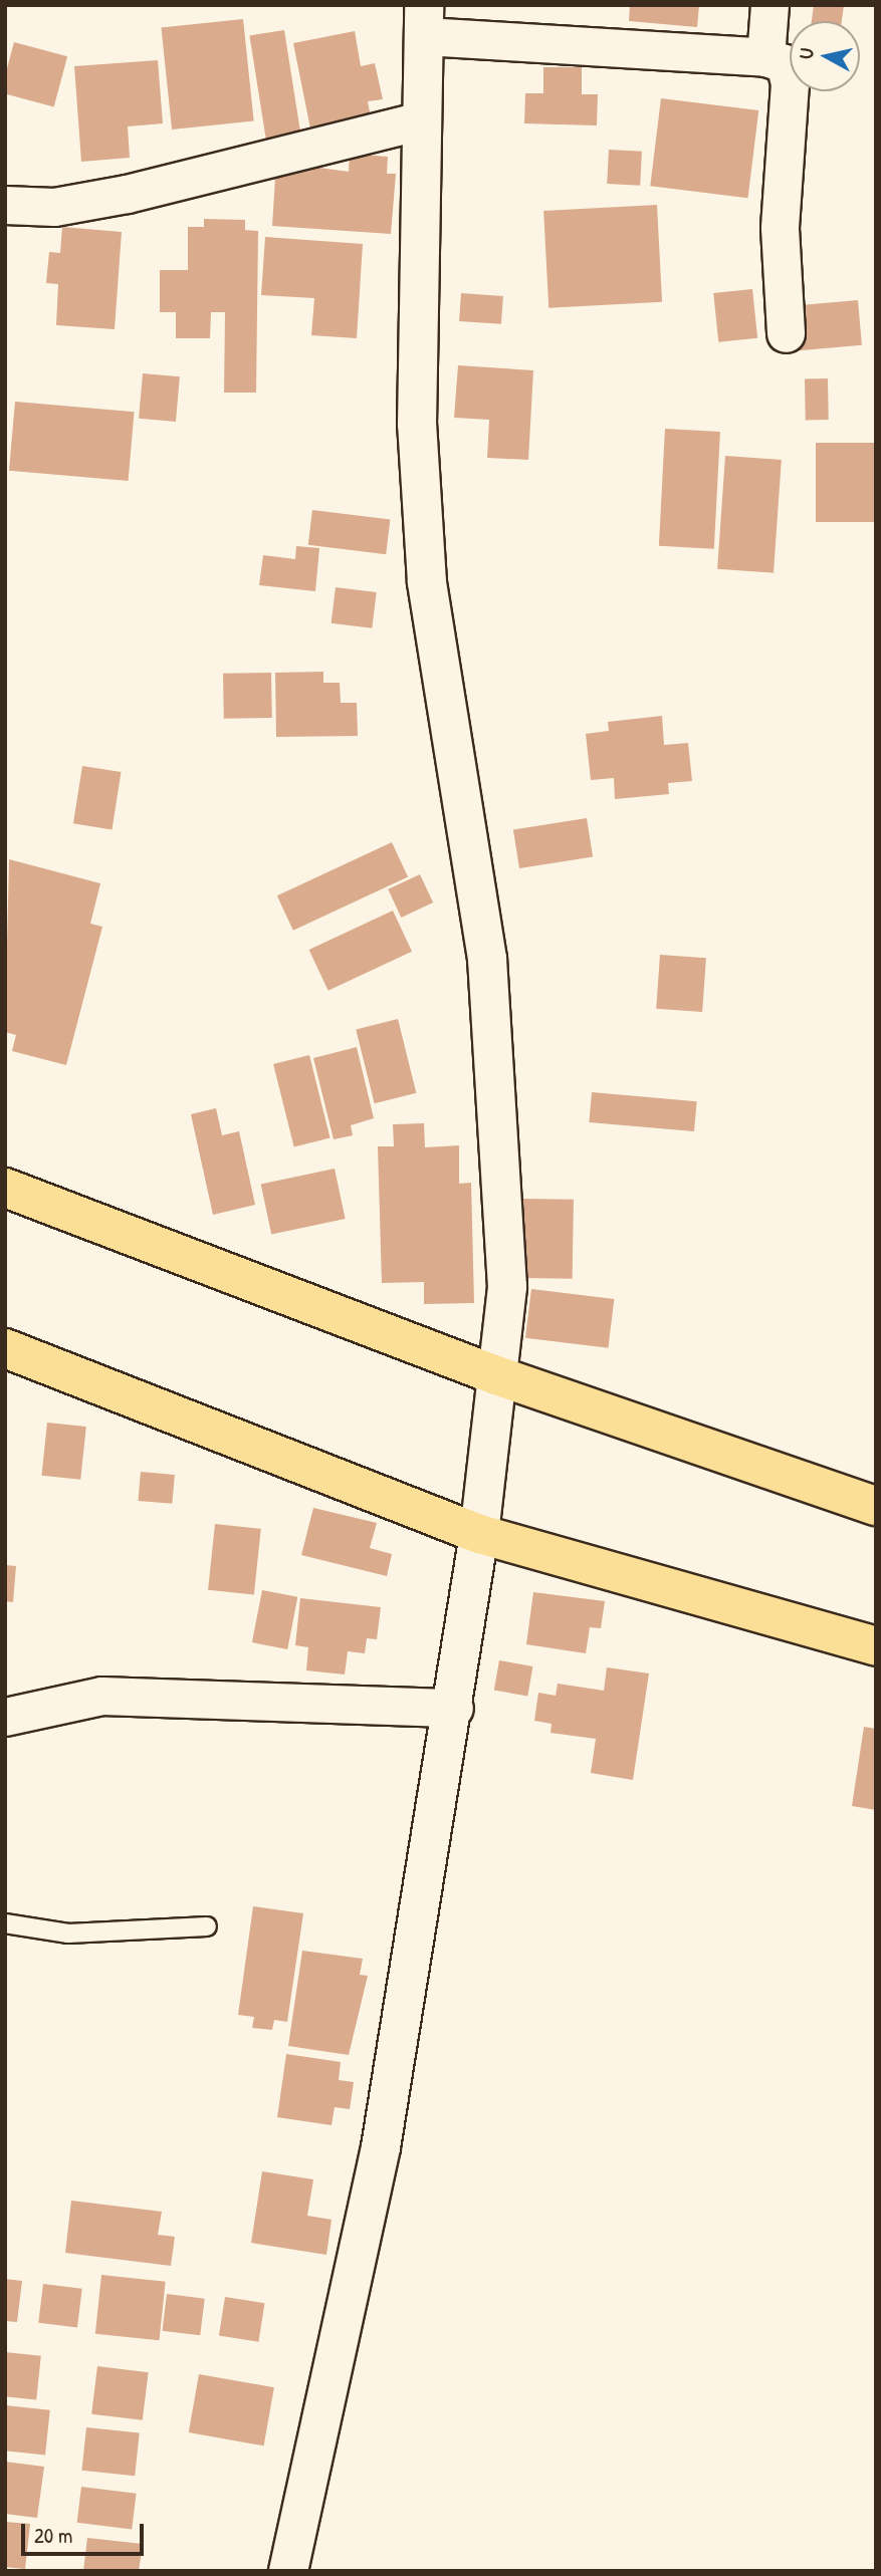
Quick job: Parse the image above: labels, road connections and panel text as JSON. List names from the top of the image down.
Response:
{
  "scale_bar": "20 m",
  "north": "left"
}
